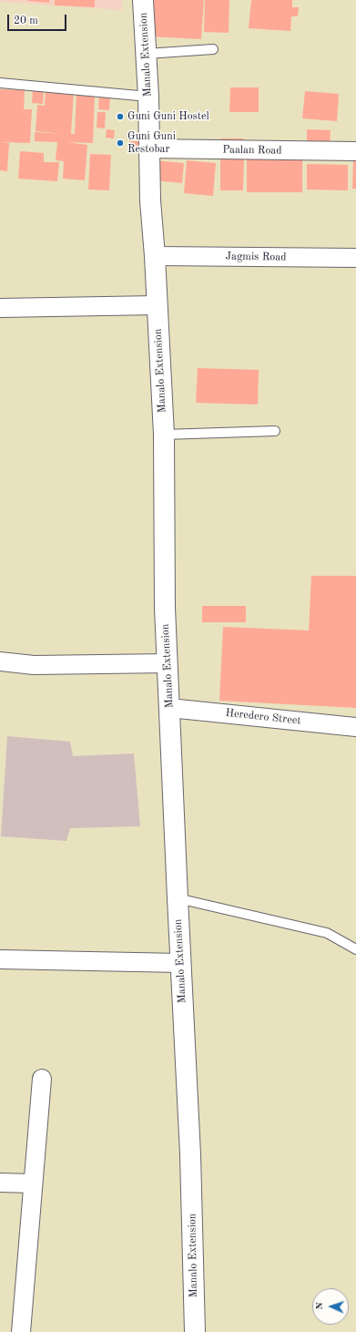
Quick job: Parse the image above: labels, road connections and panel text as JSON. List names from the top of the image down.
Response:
{
  "streets": {
    "street": [
      "Manalo Extension",
      "Paalan Road",
      "Jagmis Road",
      "Heredero Street"
    ]
  },
  "crossings": [
    ["Manalo Extension", "Paalan Road"],
    ["Manalo Extension", "Jagmis Road"],
    ["Manalo Extension", "Heredero Street"]
  ],
  "places": ["Guni Guni Hostel", "Guni Guni Restobar"],
  "scale_bar": "20 m",
  "north": "left"
}
